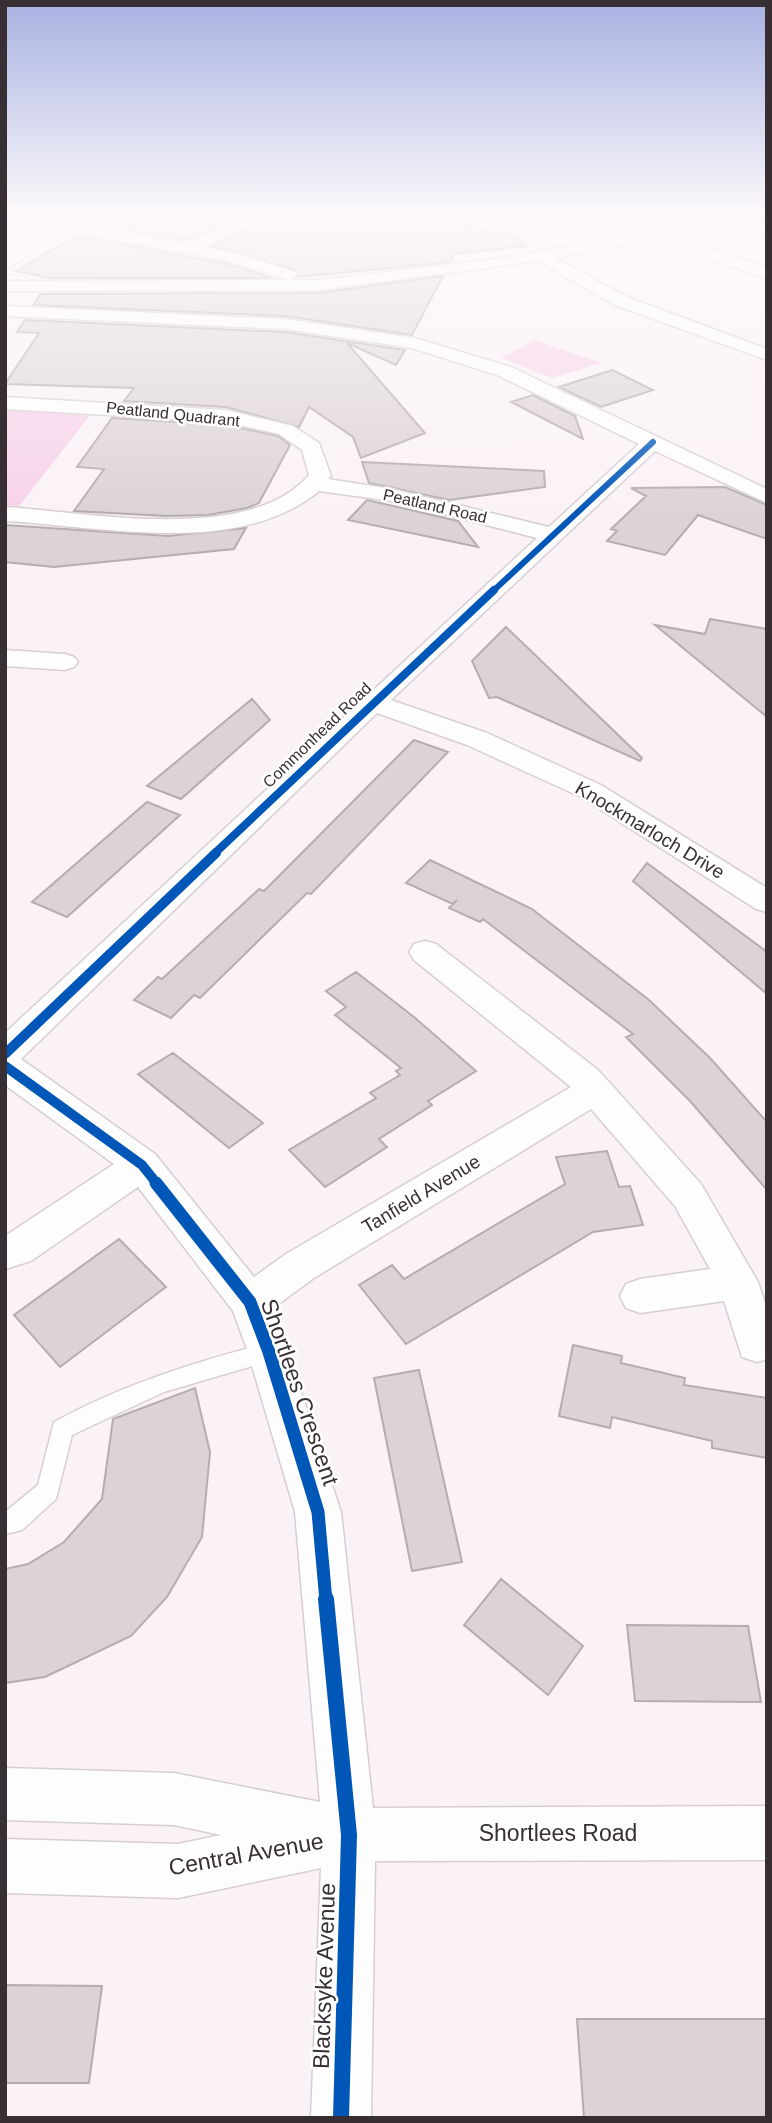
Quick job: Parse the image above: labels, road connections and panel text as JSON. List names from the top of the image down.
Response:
{
  "streets": {
    "street": [
      "Peatland Quadrant",
      "Peatland Road",
      "Commonhead Road",
      "Knockmarloch Drive",
      "Tanfield Avenue",
      "Shortlees Crescent",
      "Shortlees Road",
      "Central Avenue",
      "Blacksyke Avenue"
    ]
  },
  "crossings": [
    ["Peatland Quadrant", "Peatland Road"],
    ["Peatland Road", "Commonhead Road"],
    ["Commonhead Road", "Knockmarloch Drive"],
    ["Tanfield Avenue", "Shortlees Crescent"],
    ["Shortlees Crescent", "Shortlees Road"],
    ["Shortlees Crescent", "Central Avenue"],
    ["Shortlees Crescent", "Blacksyke Avenue"],
    ["Shortlees Road", "Central Avenue"],
    ["Shortlees Road", "Blacksyke Avenue"],
    ["Central Avenue", "Blacksyke Avenue"]
  ]
}
